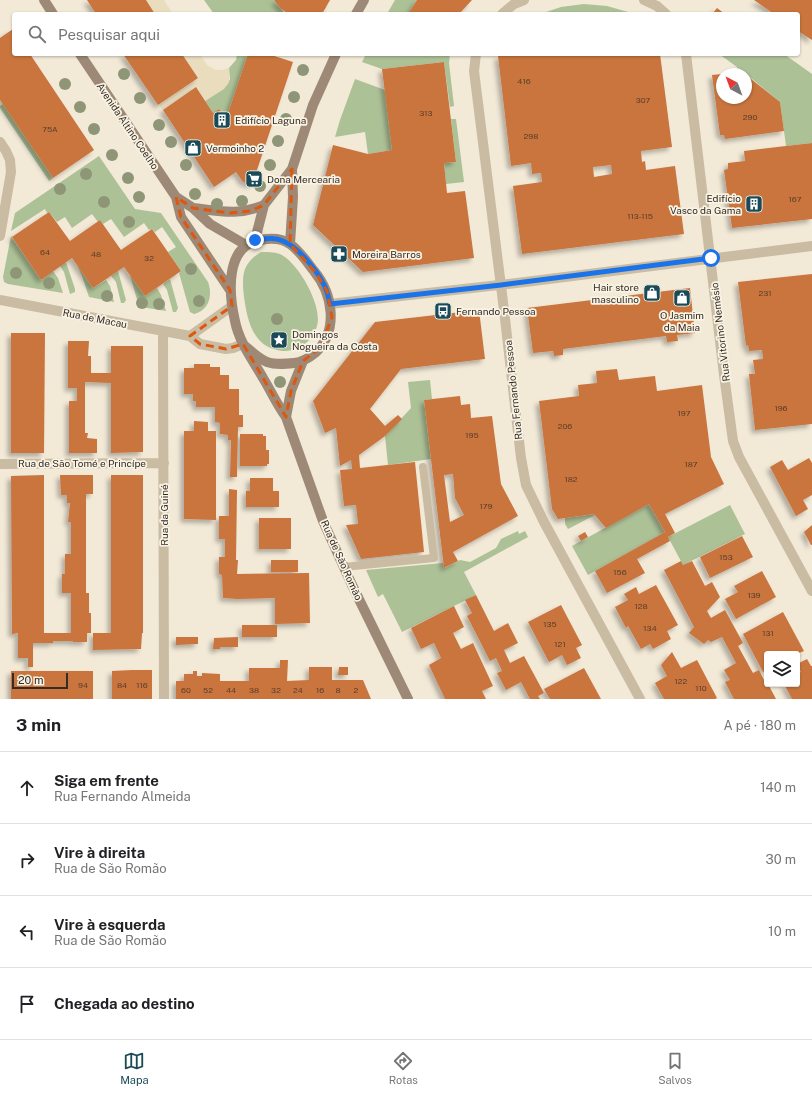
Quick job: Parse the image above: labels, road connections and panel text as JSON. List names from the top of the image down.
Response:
{
  "streets": {
    "main road": ["Avenida Altino Coelho", "Rua de São Romão"],
    "street": [
      "Rua de Macau",
      "Rua Vitorino Nemésio",
      "Rua Fernando Pessoa",
      "Rua de São Tomé e Princípe",
      "Rua da Guiné"
    ]
  },
  "crossings": [
    ["Rua de Macau", "Rua da Guiné"],
    ["Rua de Macau", "Rua de São Romão"],
    ["Rua de São Tomé e Princípe", "Rua da Guiné"]
  ],
  "places": {
    "building": ["Edifício Laguna", "Edifício Vasco da Gama"],
    "shop": ["Vermoinho 2", "Hair store masculino", "O Jasmim da Maia"],
    "supermarket": ["Dona Mercearia"],
    "pharmacy": ["Moreira Barros"],
    "bus stop": ["Fernando Pessoa"],
    "place": ["Domingos Nogueira da Costa"]
  },
  "house_numbers": [
    "416",
    "307",
    "313",
    "290",
    "75A",
    "298",
    "167",
    "113-115",
    "64",
    "48",
    "32",
    "231",
    "196",
    "197",
    "206",
    "195",
    "187",
    "182",
    "179",
    "153",
    "156",
    "139",
    "128",
    "135",
    "134",
    "131",
    "121",
    "122",
    "94",
    "84",
    "116",
    "110",
    "60",
    "52",
    "44",
    "38",
    "32",
    "24",
    "16",
    "8",
    "2"
  ],
  "scale_bar": "20 m",
  "north": "top left",
  "page": {
    "search": "Pesquisar aqui",
    "scale": "20 m",
    "heading": ["3 min", "A pé · 180 m"],
    "list": [
      ["Siga em frente", "Rua Fernando Almeida", "140 m"],
      ["Vire à direita", "Rua de São Romão", "30 m"],
      ["Vire à esquerda", "Rua de São Romão", "10 m"],
      "Chegada ao destino"
    ],
    "nav": ["Mapa", "Rotas", "Salvos"]
  }
}
